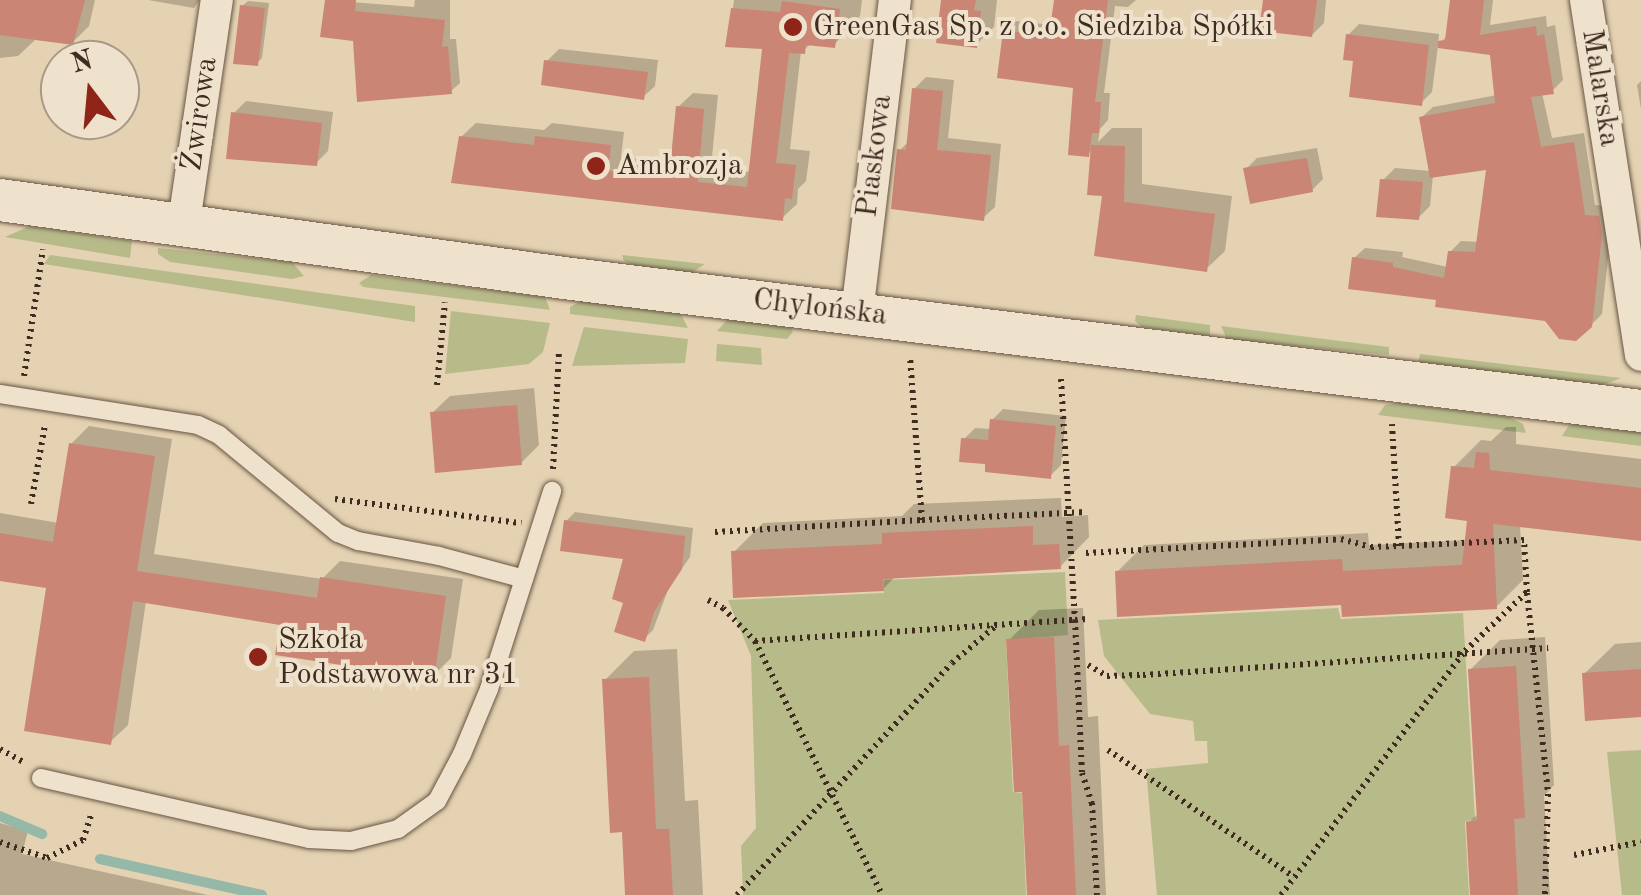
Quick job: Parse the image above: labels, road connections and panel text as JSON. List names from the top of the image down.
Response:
{
  "streets": {
    "street": [
      "Malarska",
      "Żwirowa",
      "Piaskowa",
      "Chylońska"
    ]
  },
  "crossings": [
    ["Żwirowa", "Chylońska"],
    ["Piaskowa", "Chylońska"]
  ],
  "places": ["GreenGas Sp. z o.o. Siedziba Spółki", "Ambrozja", "Szkoła Podstawowa nr 31"],
  "north": "top"
}
